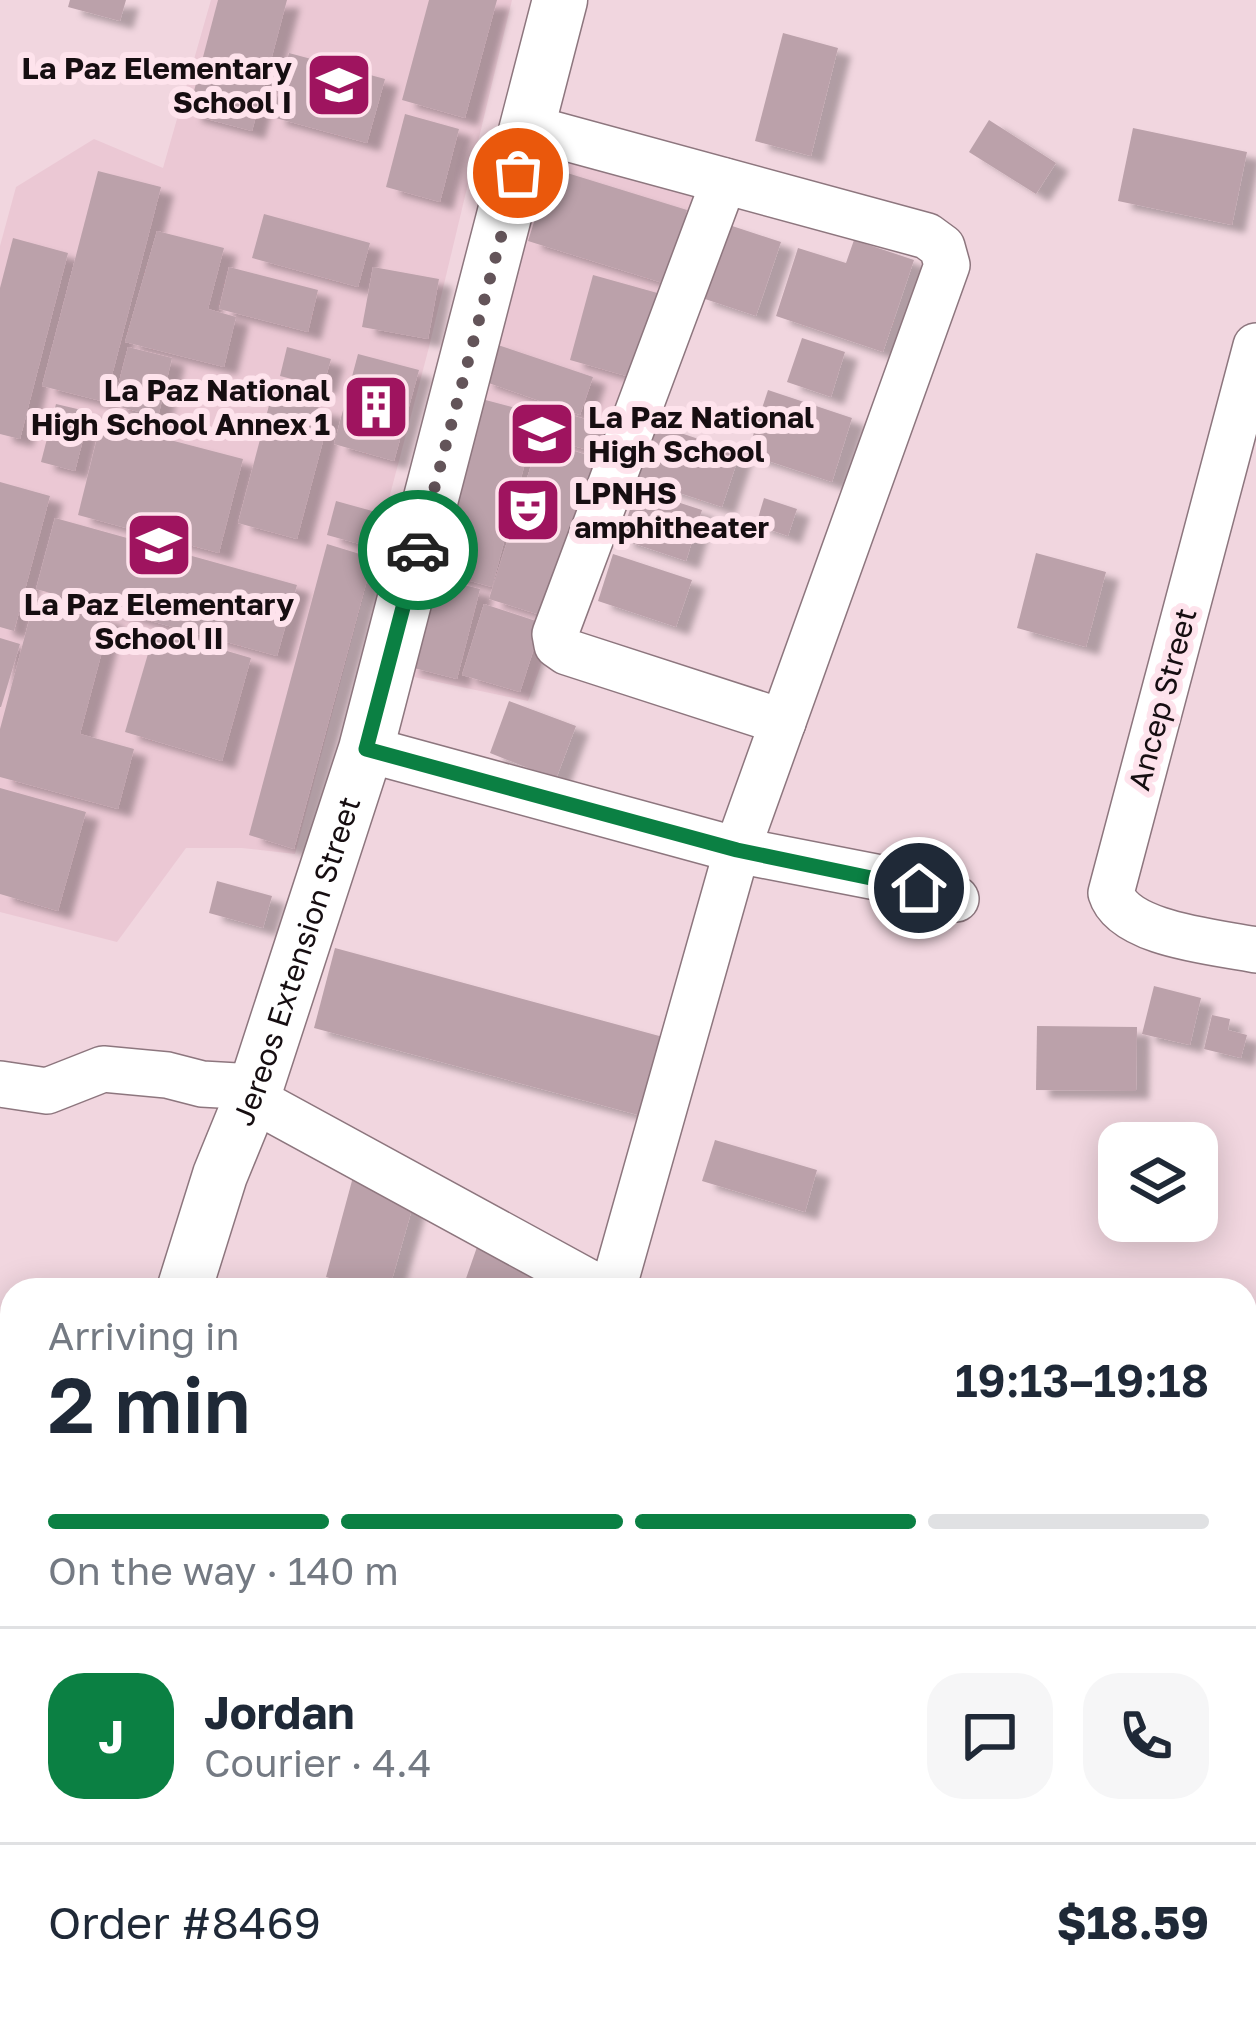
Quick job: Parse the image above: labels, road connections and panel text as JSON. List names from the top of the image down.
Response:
{
  "streets": {
    "street": ["Ancep Street", "Jereos Extension Street"]
  },
  "places": {
    "school or university": ["La Paz Elementary School I", "La Paz National High School", "La Paz Elementary School II"],
    "building": ["La Paz National High School Annex 1"],
    "theatre": ["LPNHS amphitheater"]
  },
  "page": {
    "heading": ["2 min", "Arriving in", "19:13–19:18"],
    "panel": [
      "Jordan",
      "Courier · 4.4",
      "Order #8469",
      "$18.59"
    ],
    "bar": "On the way · 140 m",
    "round": "J"
  }
}
